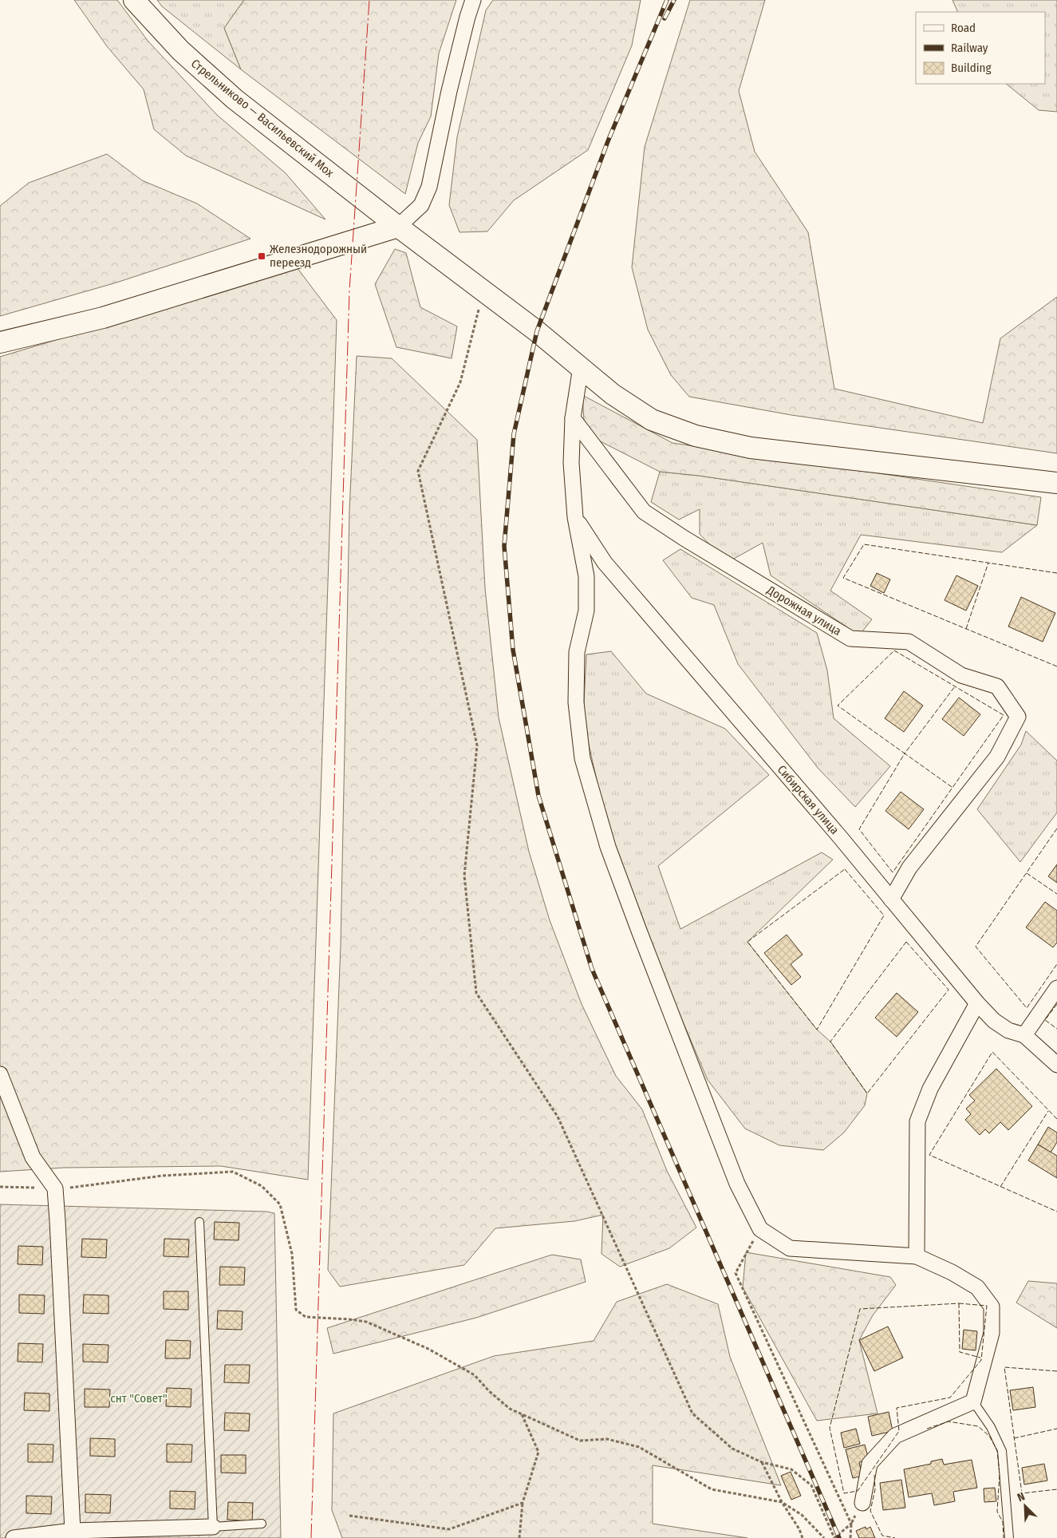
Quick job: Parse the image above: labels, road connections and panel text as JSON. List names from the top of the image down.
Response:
{
  "streets": {
    "main road": ["Стрельниково — Васильевский Мох"],
    "street": ["Дорожная улица", "Сибирская улица"]
  },
  "crossings": [
    ["Дорожная улица", "Сибирская улица"]
  ],
  "parks": ["снт \"Совет\""],
  "places": {
    "transit": ["Железнодорожный переезд"]
  },
  "legend": ["Road", "Railway", "Building"],
  "north": "top left"
}
